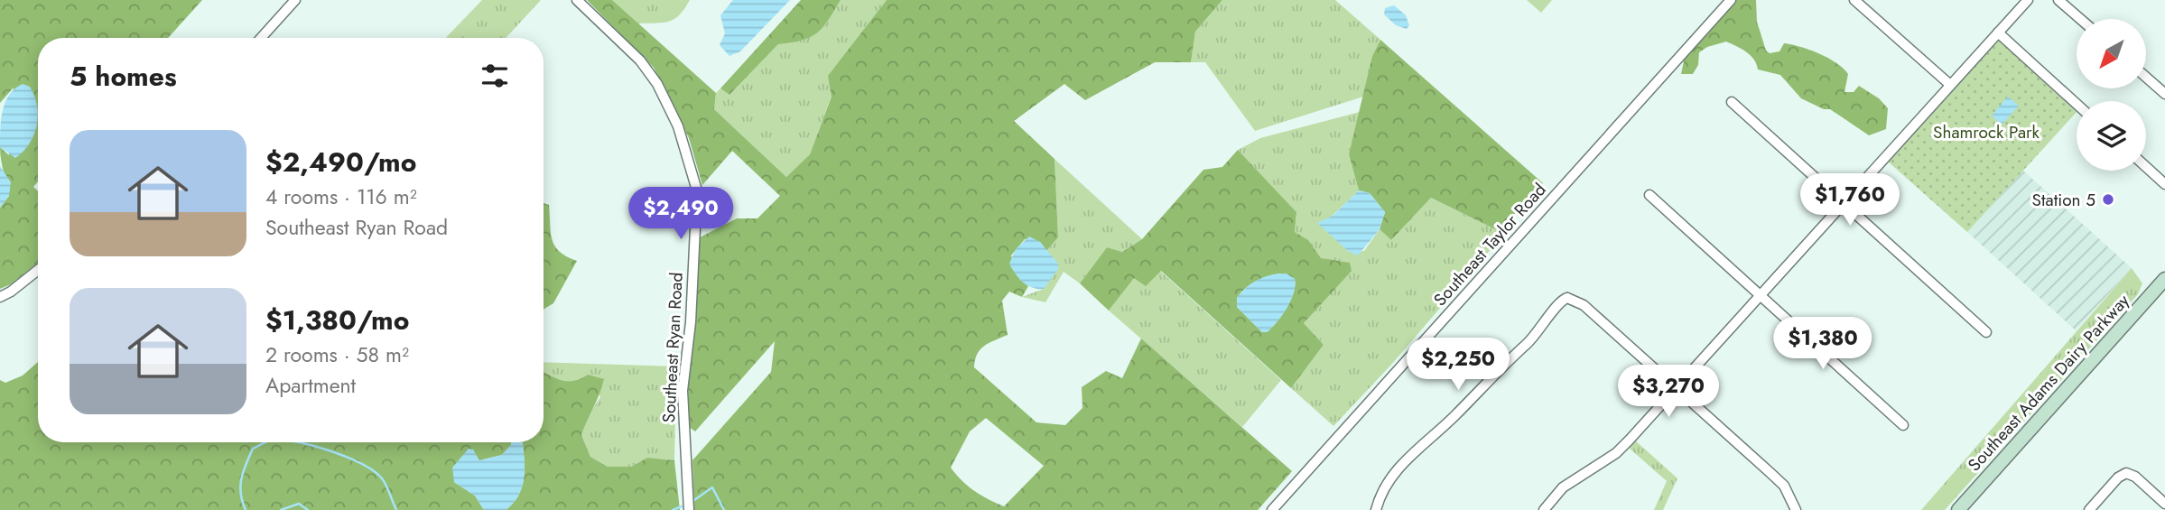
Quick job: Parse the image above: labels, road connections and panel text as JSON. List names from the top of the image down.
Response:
{
  "streets": {
    "main road": ["Southeast Adams Dairy Parkway"],
    "street": ["Southeast Taylor Road", "Southeast Ryan Road"]
  },
  "parks": ["Shamrock Park"],
  "places": ["Station 5"],
  "north": "bottom left",
  "page": {
    "heading": "5 homes",
    "list": [
      {
        "name": "$2,490/mo",
        "note": "4 rooms · 116 m² · Southeast Ryan Road"
      },
      {
        "name": "$1,380/mo",
        "note": "2 rooms · 58 m² · Apartment"
      }
    ],
    "price": [
      "$1,760",
      "$2,490",
      "$1,380",
      "$2,250",
      "$3,270"
    ]
  }
}
